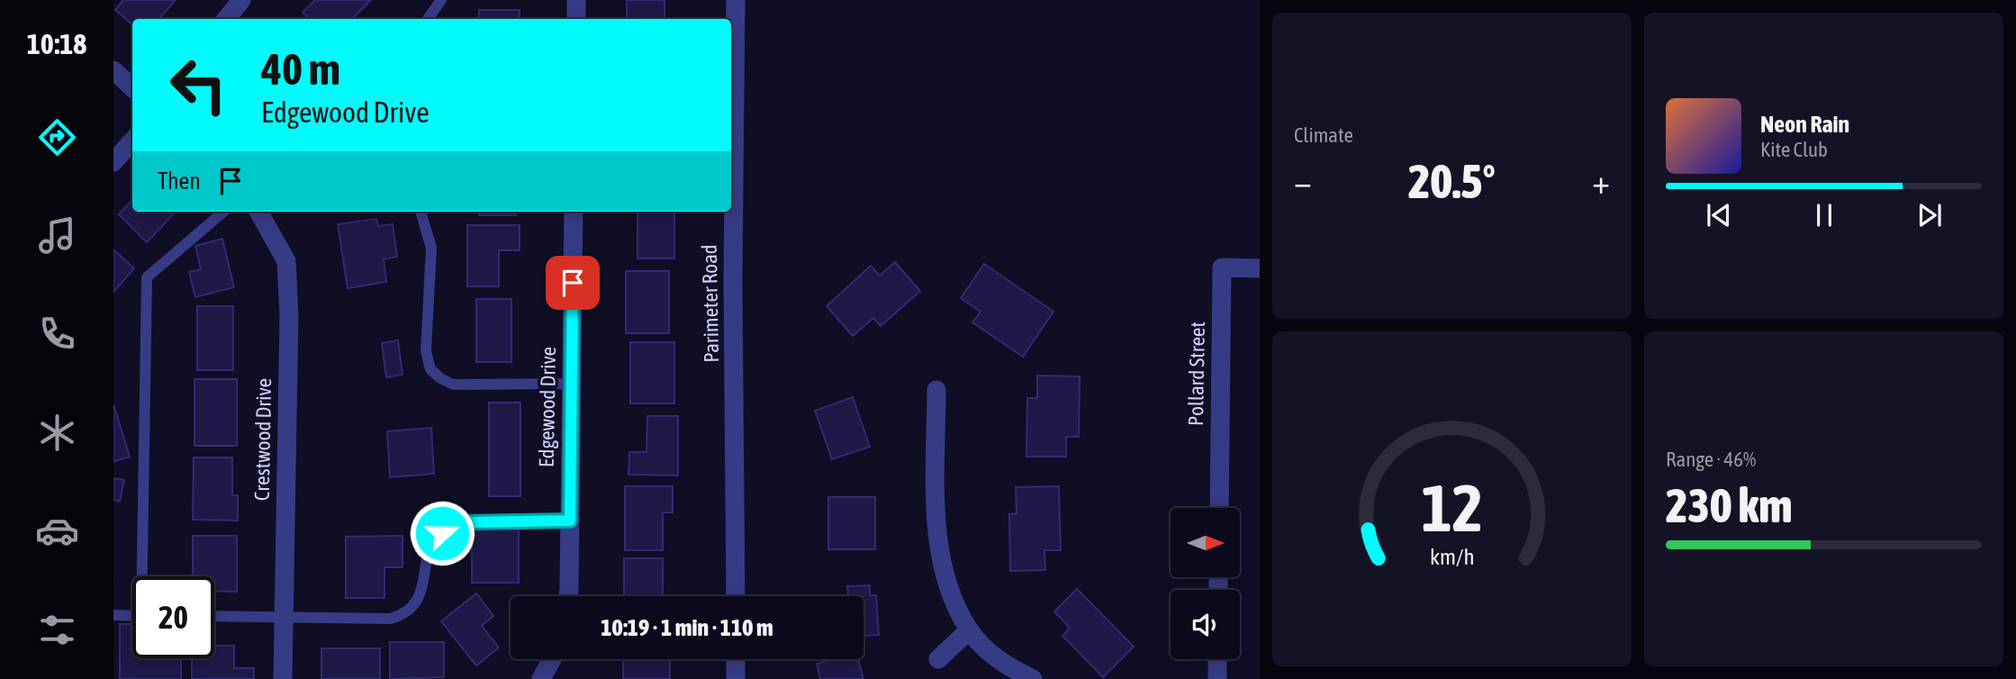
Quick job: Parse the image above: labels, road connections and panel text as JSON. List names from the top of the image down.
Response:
{
  "streets": {
    "street": [
      "Parimeter Road",
      "Pollard Street",
      "Edgewood Drive",
      "Crestwood Drive"
    ]
  },
  "north": "right",
  "page": {
    "tabs": "10:18",
    "tile": [
      "Climate",
      ["Range · 46%", "230 km"]
    ],
    "turn": ["40 m", "Edgewood Drive"],
    "song": ["Neon Rain", "Kite Club"],
    "then": "Then",
    "heat": ["−", "20.5°", "+"],
    "limit": "20",
    "trip": "10:19 · 1 min · 110 m",
    "gauge": ["12", "km/h"]
  }
}
